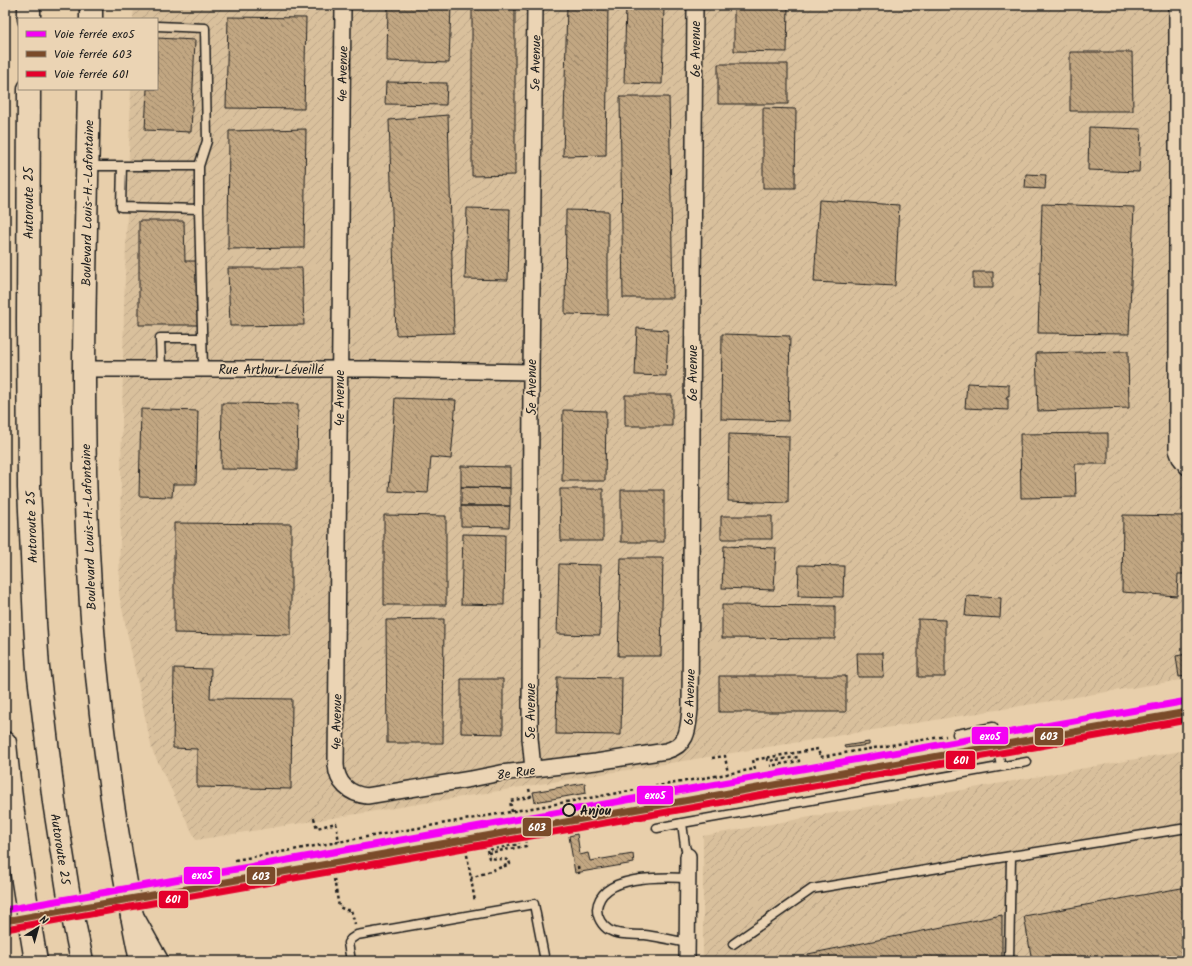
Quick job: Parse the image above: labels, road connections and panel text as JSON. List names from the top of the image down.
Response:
{
  "streets": {
    "main road": ["Autoroute 25", "Boulevard Louis-H.-Lafontaine"],
    "street": [
      "6e Avenue",
      "5e Avenue",
      "4e Avenue",
      "Rue Arthur-Léveillé",
      "8e Rue"
    ]
  },
  "crossings": [
    ["6e Avenue", "8e Rue"],
    ["5e Avenue", "Rue Arthur-Léveillé"],
    ["5e Avenue", "8e Rue"],
    ["4e Avenue", "Rue Arthur-Léveillé"],
    ["4e Avenue", "8e Rue"],
    ["Boulevard Louis-H.-Lafontaine", "Rue Arthur-Léveillé"]
  ],
  "places": ["Anjou"],
  "lines": ["rail line exo5", "rail line 603", "rail line 601"],
  "legend": ["Voie ferrée exo5", "Voie ferrée 603", "Voie ferrée 601"],
  "north": "top right"
}
